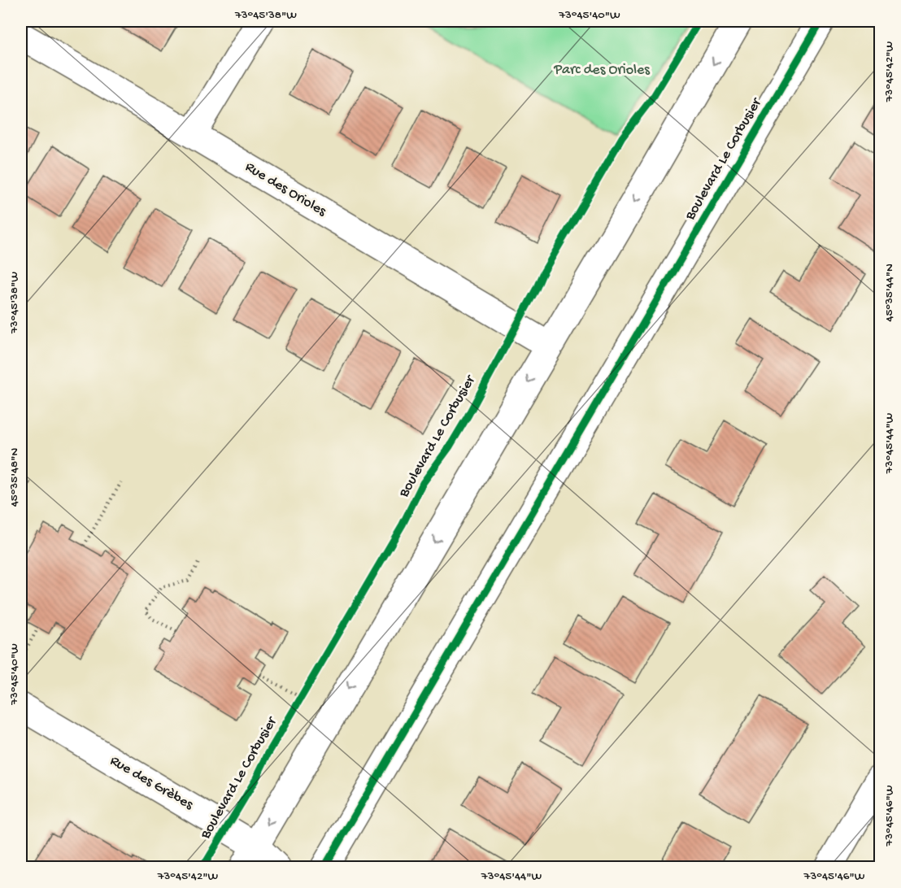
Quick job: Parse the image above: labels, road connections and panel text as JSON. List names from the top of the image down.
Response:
{
  "streets": {
    "street": ["Boulevard Le Corbusier", "Rue des Orioles", "Rue des Grèbes"]
  },
  "parks": ["Parc des Orioles"],
  "coordinates": [
    "73°45'38\"W",
    "73°45'40\"W",
    "73°45'42\"W",
    "45°35'44\"N",
    "73°45'44\"W",
    "45°35'48\"N",
    "73°45'46\"W"
  ]
}
